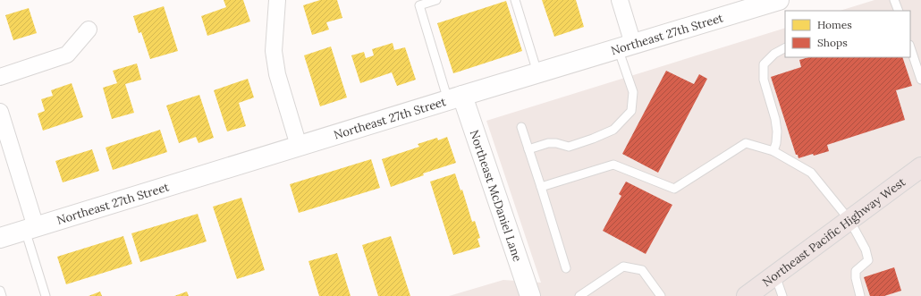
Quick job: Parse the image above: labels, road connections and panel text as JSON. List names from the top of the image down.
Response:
{
  "streets": {
    "highway": ["Northeast Pacific Highway West"],
    "street": ["Northeast 27th Street", "Northeast McDaniel Lane"]
  },
  "crossings": [
    ["Northeast 27th Street", "Northeast McDaniel Lane"]
  ],
  "legend": ["Homes", "Shops"]
}
